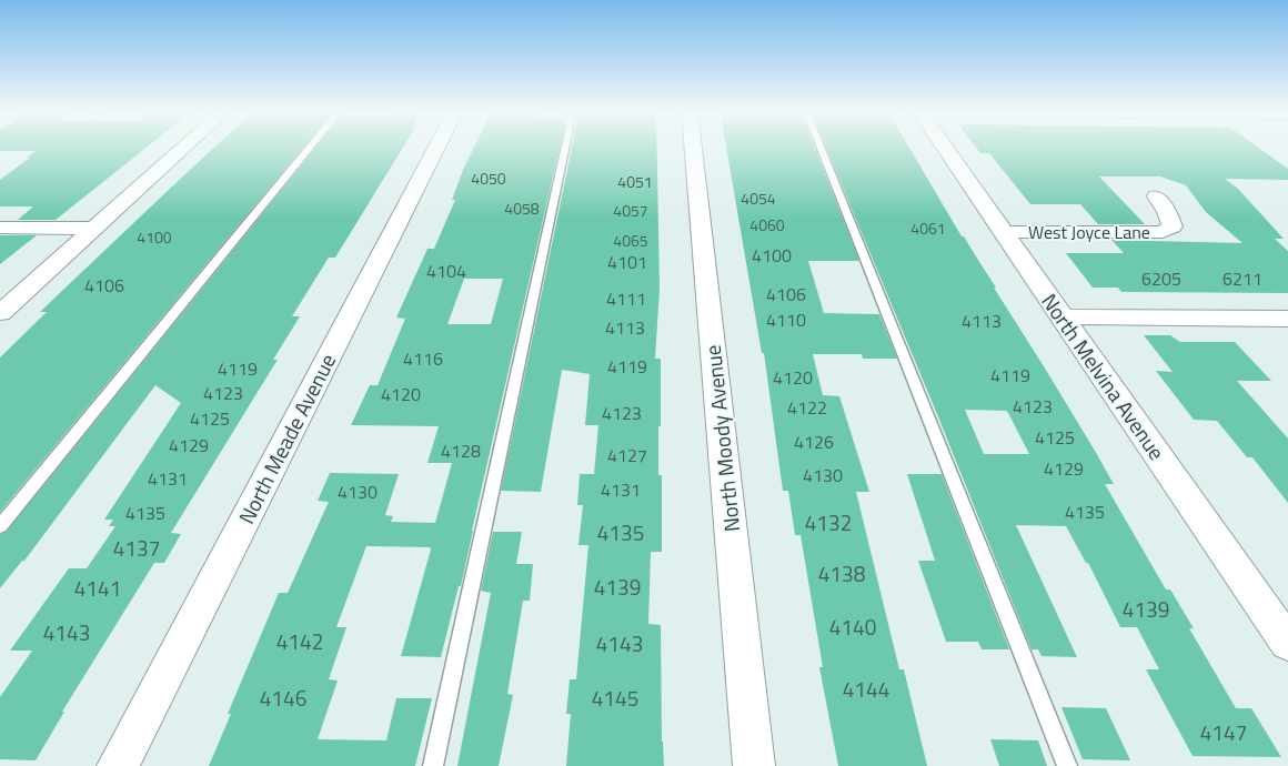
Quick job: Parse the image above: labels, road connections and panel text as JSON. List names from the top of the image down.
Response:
{
  "streets": {
    "street": [
      "West Joyce Lane",
      "North Melvina Avenue",
      "North Meade Avenue",
      "North Moody Avenue"
    ]
  },
  "crossings": [
    ["West Joyce Lane", "North Melvina Avenue"]
  ],
  "house_numbers": [
    "4050",
    "4051",
    "4054",
    "4058",
    "4057",
    "4060",
    "4061",
    "4100",
    "4065",
    "4100",
    "4101",
    "4104",
    "6205",
    "6211",
    "4106",
    "4106",
    "4111",
    "4110",
    "4113",
    "4113",
    "4116",
    "4119",
    "4119",
    "4119",
    "4120",
    "4123",
    "4120",
    "4123",
    "4122",
    "4123",
    "4125",
    "4125",
    "4126",
    "4129",
    "4128",
    "4127",
    "4129",
    "4130",
    "4131",
    "4131",
    "4130",
    "4135",
    "4135",
    "4132",
    "4135",
    "4137",
    "4138",
    "4139",
    "4141",
    "4139",
    "4140",
    "4143",
    "4142",
    "4143",
    "4144",
    "4146",
    "4145",
    "4147"
  ]
}
